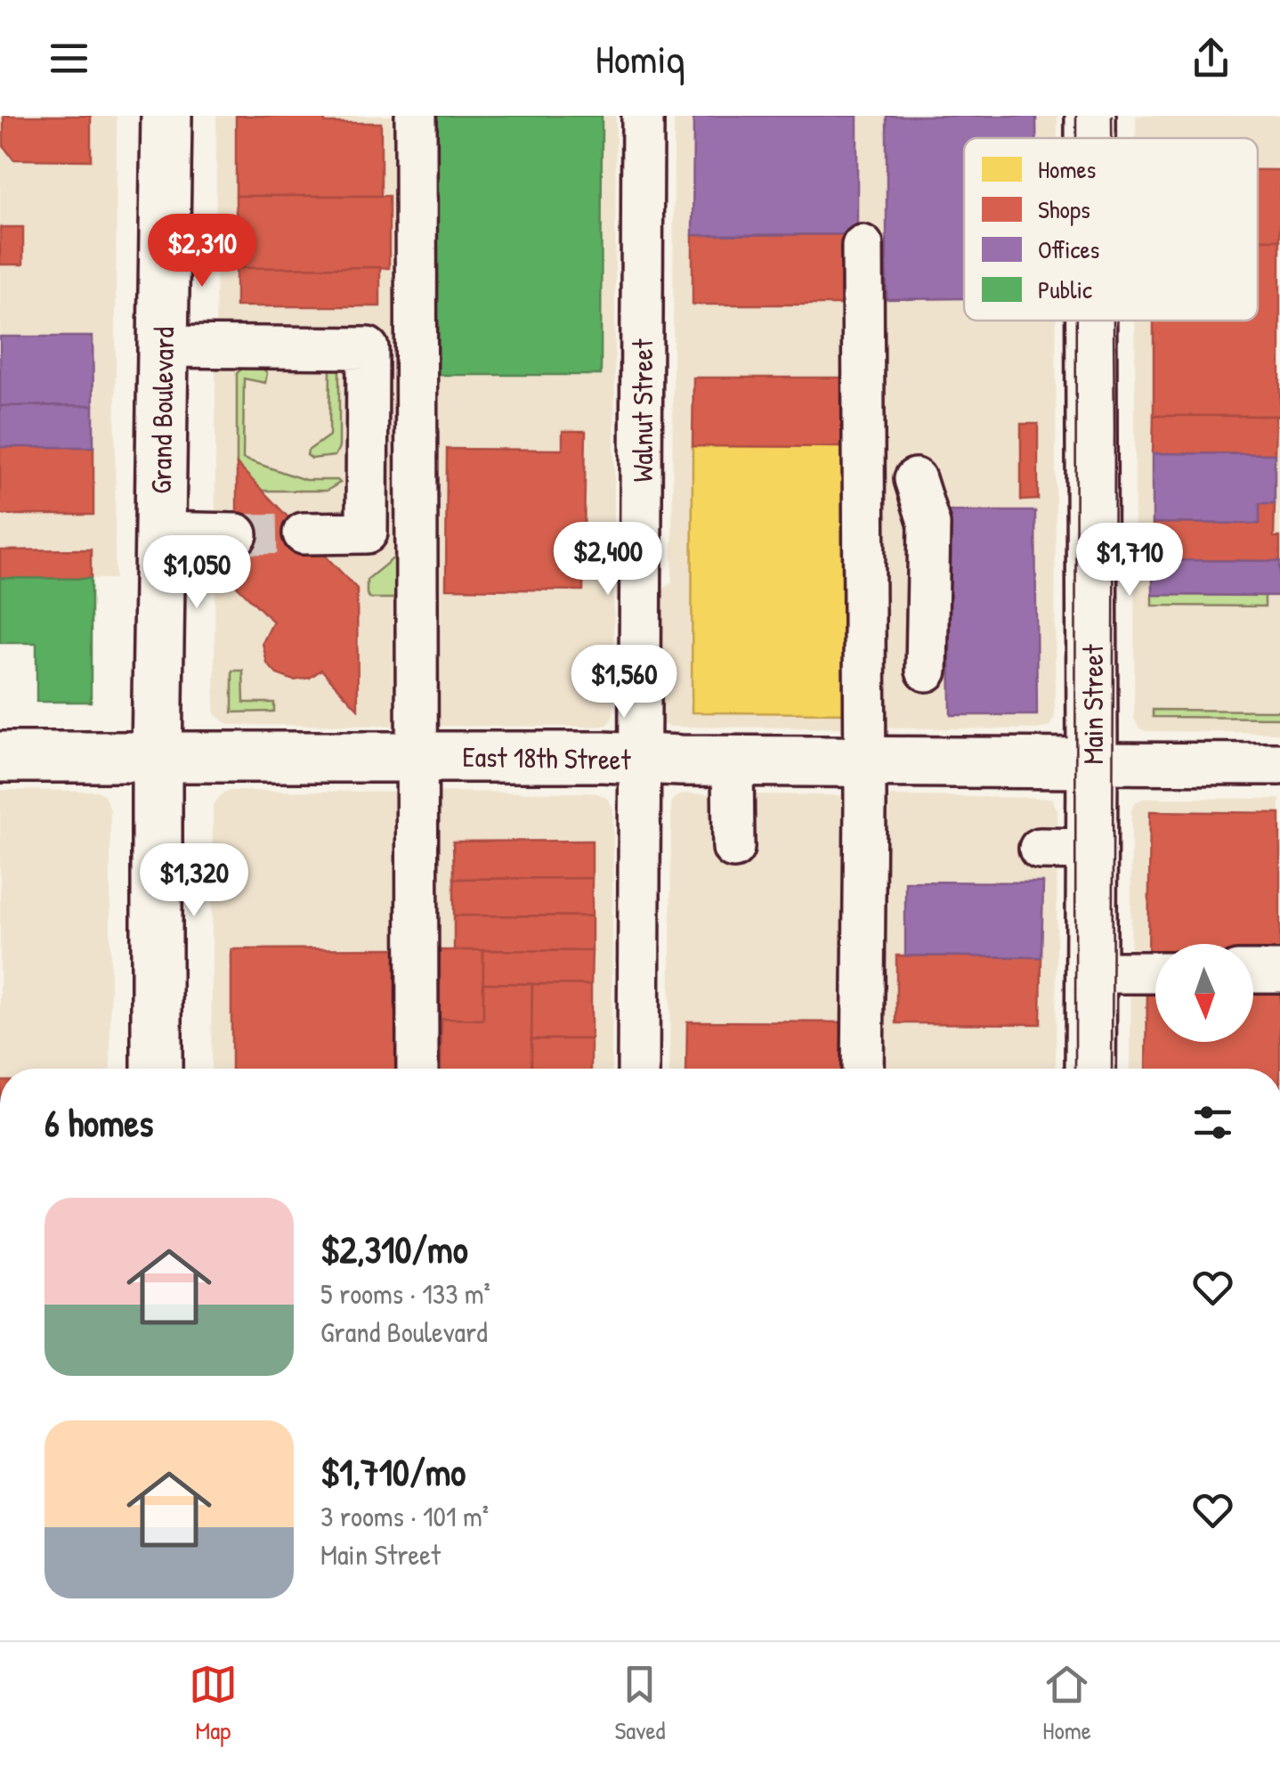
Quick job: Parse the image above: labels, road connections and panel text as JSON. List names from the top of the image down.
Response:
{
  "streets": {
    "main road": ["Grand Boulevard", "Main Street", "East 18th Street"],
    "street": ["Walnut Street"]
  },
  "crossings": [
    ["Grand Boulevard", "East 18th Street"],
    ["Walnut Street", "East 18th Street"],
    ["Main Street", "East 18th Street"]
  ],
  "legend": [
    "Homes",
    "Shops",
    "Offices",
    "Public"
  ],
  "north": "bottom",
  "page": {
    "header": "Homiq",
    "price": [
      "$2,310",
      "$2,400",
      "$1,710",
      "$1,050",
      "$1,560",
      "$1,320"
    ],
    "heading": "6 homes",
    "list": [
      {
        "name": "$2,310/mo",
        "note": "5 rooms · 133 m² · Grand Boulevard"
      },
      {
        "name": "$1,710/mo",
        "note": "3 rooms · 101 m² · Main Street"
      }
    ],
    "tabs": ["Map", "Saved", "Home"]
  }
}
